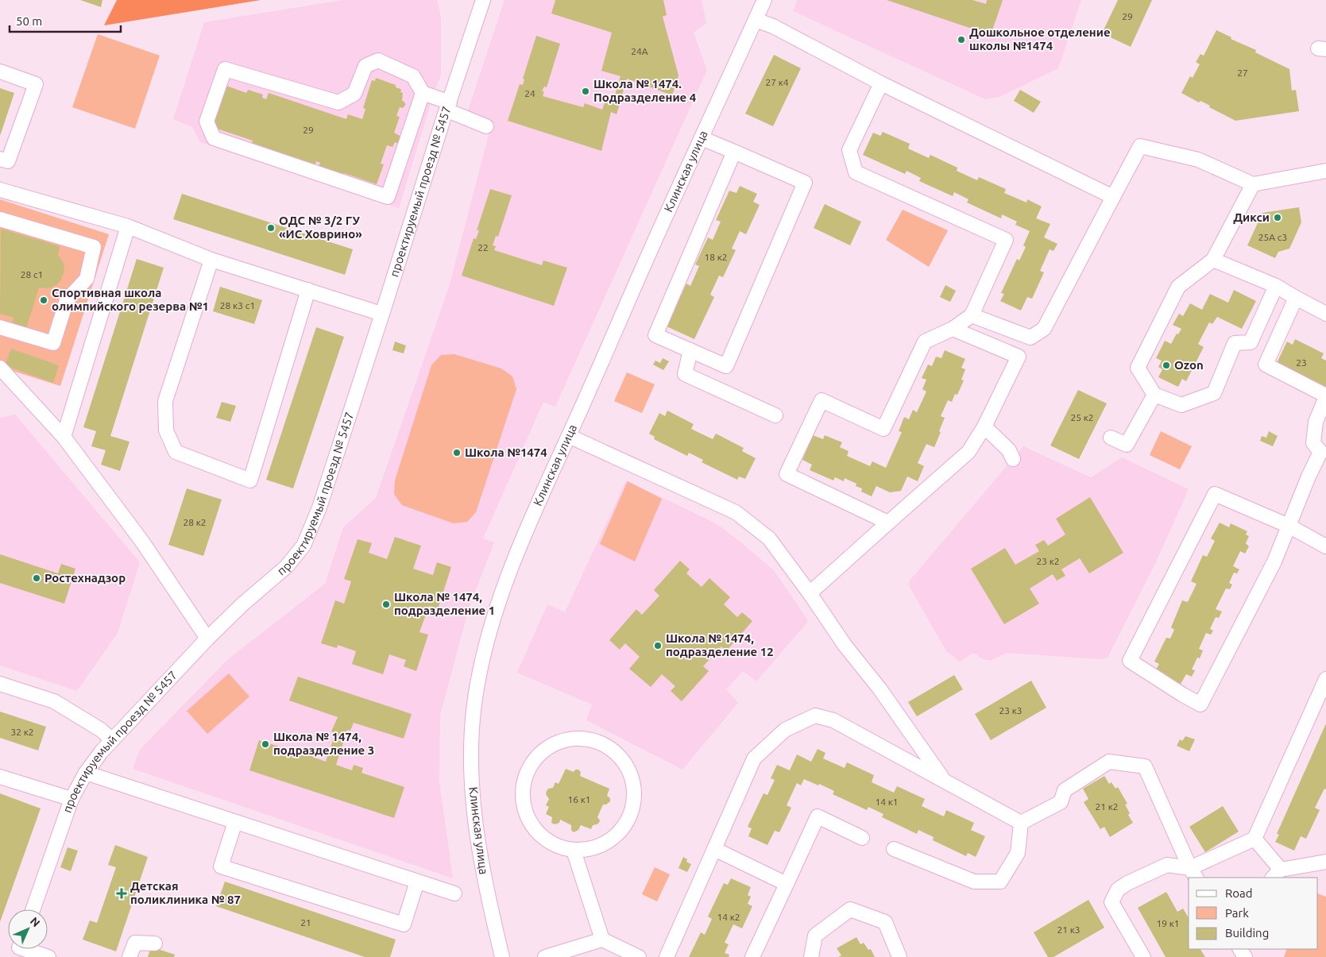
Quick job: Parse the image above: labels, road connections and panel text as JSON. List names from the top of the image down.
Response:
{
  "streets": {
    "street": ["Клинская улица", "проектируемый проезд № 5457"]
  },
  "places": {
    "other": [
      "Дошкольное отделение школы №1474",
      "Школа № 1474. Подразделение 4",
      "Дикси",
      "ОДС № 3/2 ГУ «ИС Ховрино»",
      "Спортивная школа олимпийского резерва №1",
      "Ozon",
      "Школа №1474",
      "Ростехнадзор",
      "Школа № 1474, подразделение 1",
      "Школа № 1474, подразделение 12",
      "Школа № 1474, подразделение 3"
    ],
    "health": ["Детская поликлиника № 87"]
  },
  "house_numbers": [
    "29",
    "24А",
    "27",
    "27 к4",
    "24",
    "29",
    "25А с3",
    "22",
    "18 к2",
    "28 с1",
    "28 к3 с1",
    "23",
    "25 к2",
    "28 к2",
    "23 к2",
    "23 к3",
    "32 к2",
    "16 к1",
    "14 к1",
    "21 к2",
    "14 к2",
    "21",
    "19 к1",
    "21 к3"
  ],
  "legend": ["Road", "Park", "Building"],
  "scale_bar": "50 m",
  "north": "top right"
}
